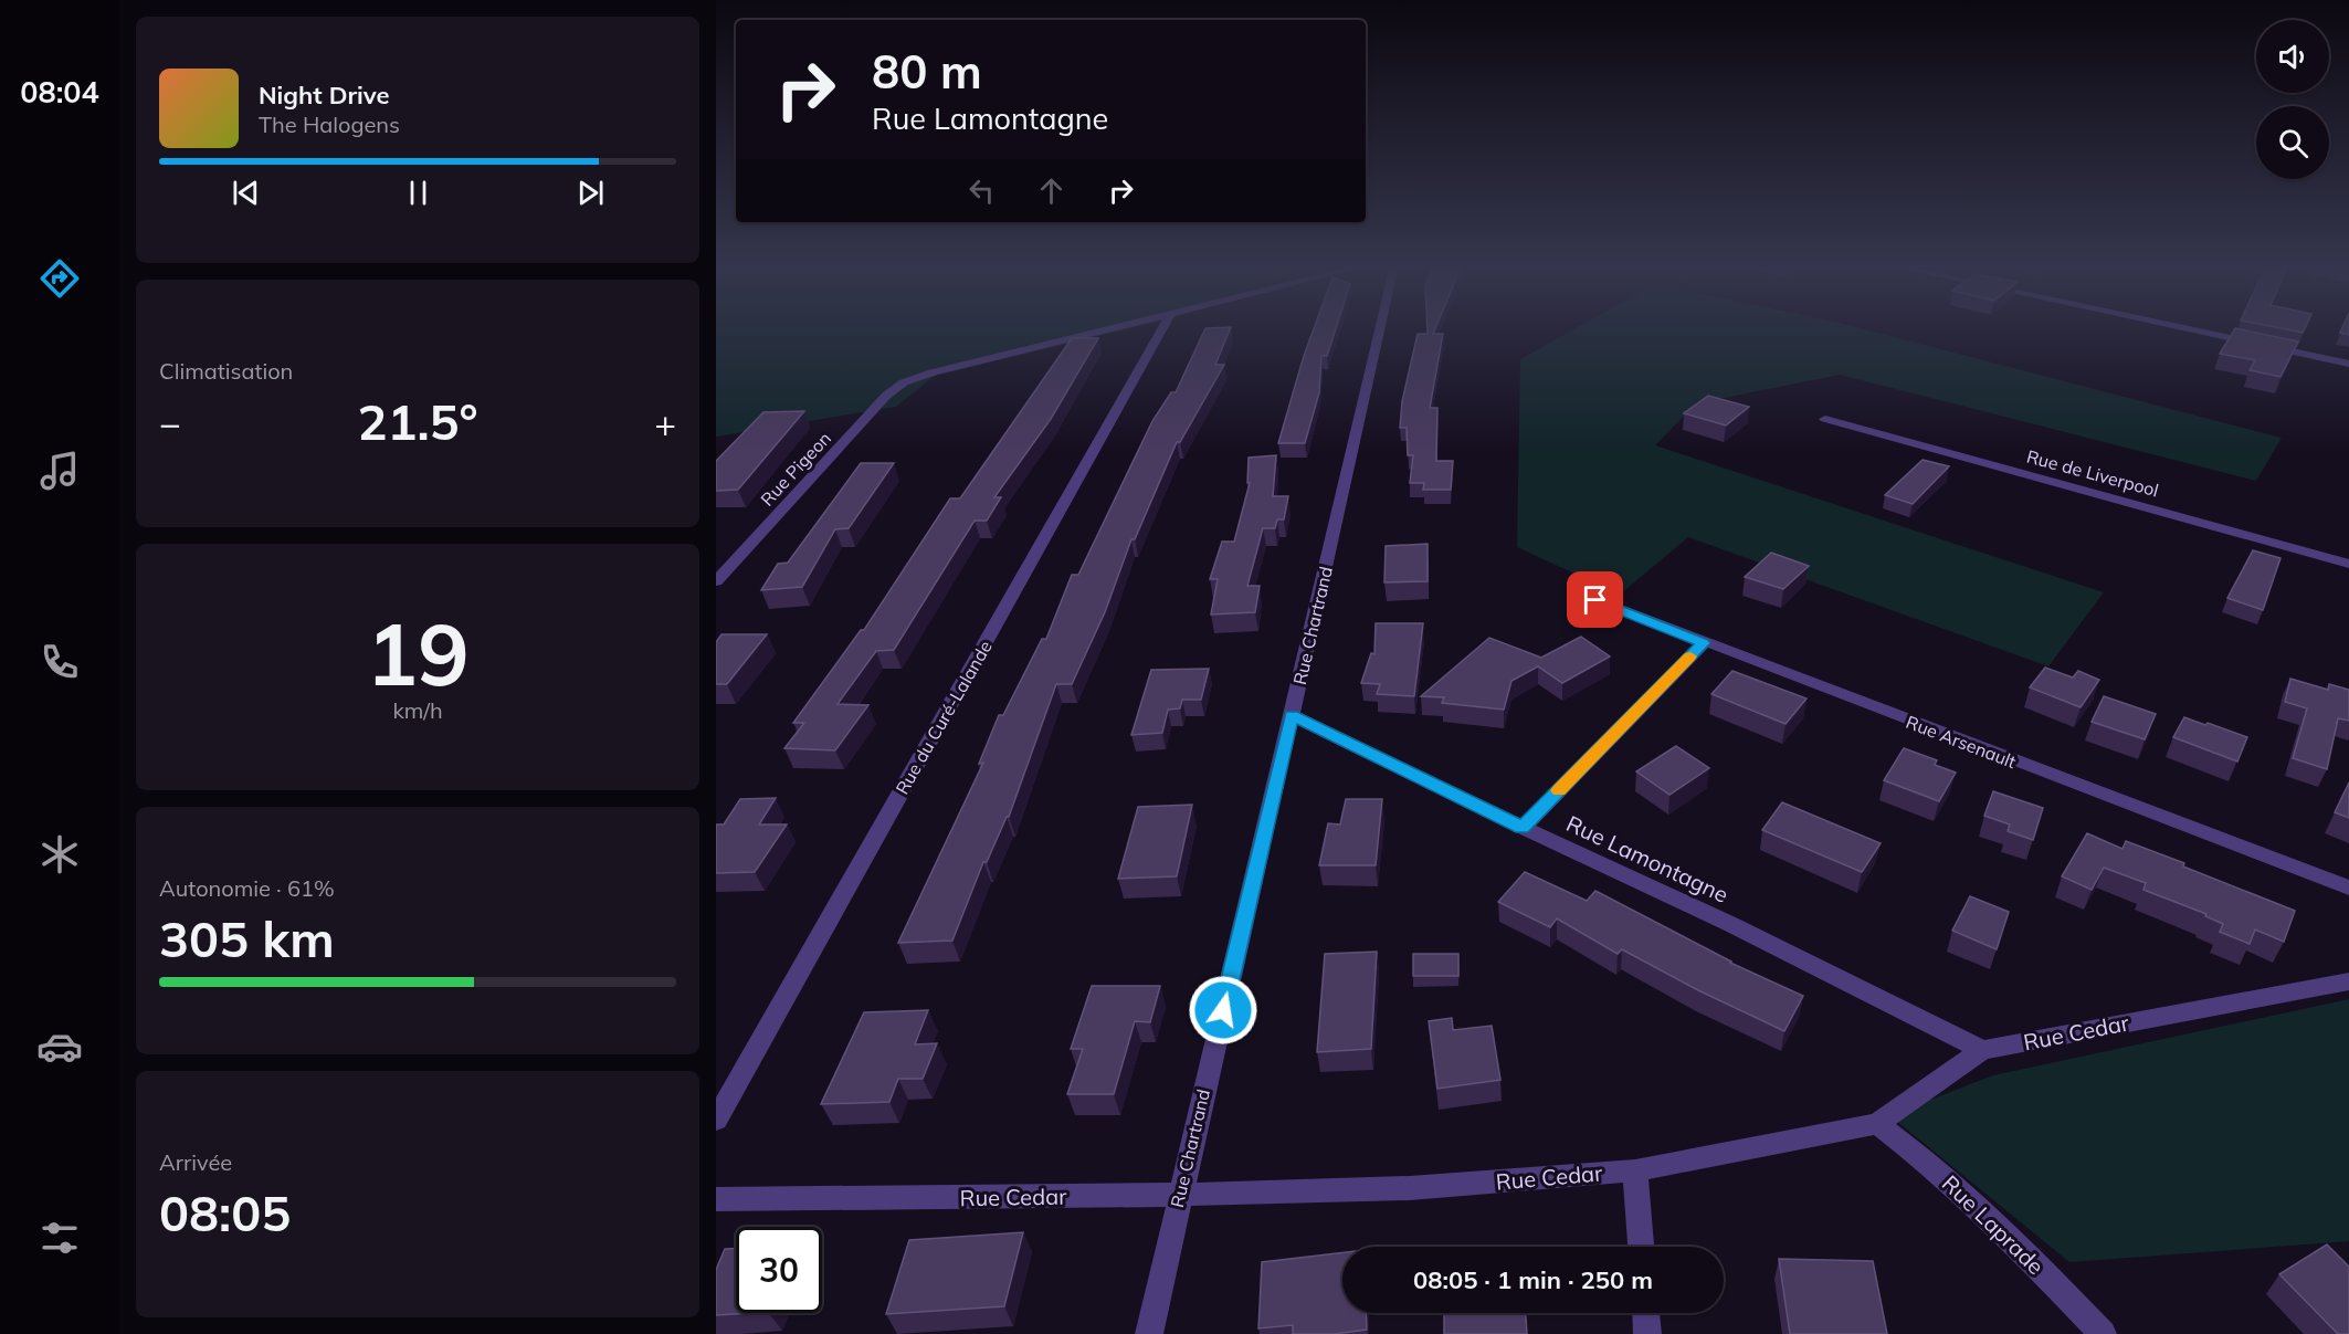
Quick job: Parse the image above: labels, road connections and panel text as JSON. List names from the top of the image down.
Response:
{
  "streets": {
    "street": [
      "Rue Pigeon",
      "Rue de Liverpool",
      "Rue Chartrand",
      "Rue du Curé-Lalande",
      "Rue Arsenault",
      "Rue Lamontagne",
      "Rue Cedar",
      "Rue Laprade"
    ]
  },
  "crossings": [
    ["Rue Chartrand", "Rue Lamontagne"],
    ["Rue Chartrand", "Rue Cedar"],
    ["Rue Lamontagne", "Rue Cedar"],
    ["Rue Cedar", "Rue Laprade"]
  ],
  "page": {
    "tabs": "08:04",
    "turn": ["80 m", "Rue Lamontagne"],
    "song": ["Night Drive", "The Halogens"],
    "tile": [
      "Climatisation",
      ["19", "km/h"],
      ["Autonomie · 61%", "305 km"],
      ["Arrivée", "08:05"]
    ],
    "heat": ["−", "21.5°", "+"],
    "limit": "30",
    "trip": "08:05 · 1 min · 250 m"
  }
}
